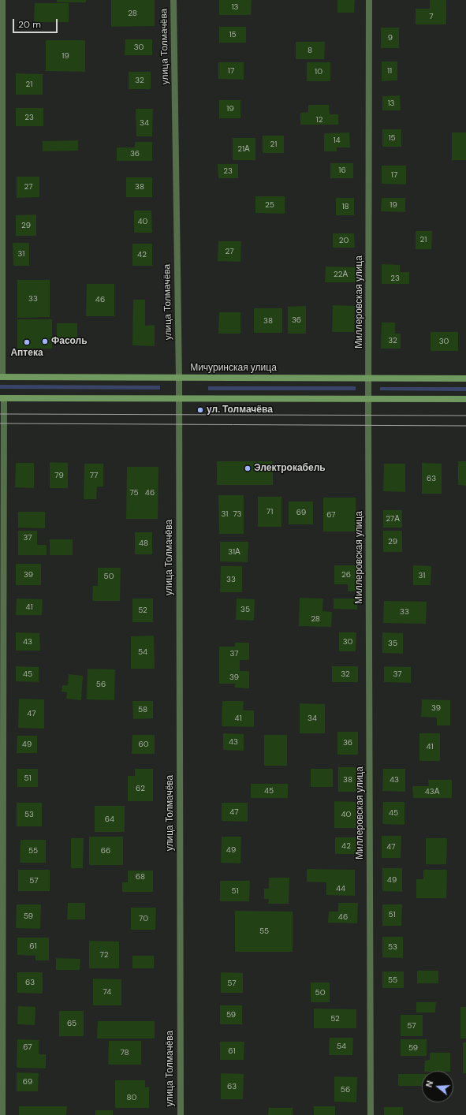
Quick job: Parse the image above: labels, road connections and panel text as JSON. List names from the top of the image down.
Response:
{
  "streets": {
    "main road": ["Мичуринская улица"],
    "street": ["улица Толмачёва", "Миллеровская улица"]
  },
  "crossings": [
    ["улица Толмачёва", "Мичуринская улица"],
    ["Миллеровская улица", "Мичуринская улица"]
  ],
  "places": [
    "Фасоль",
    "Аптека",
    "ул. Толмачёва",
    "Электрокабель"
  ],
  "house_numbers": [
    "13",
    "28",
    "7",
    "15",
    "9",
    "30",
    "8",
    "19",
    "17",
    "11",
    "10",
    "32",
    "21",
    "13",
    "19",
    "23",
    "12",
    "34",
    "15",
    "14",
    "21",
    "21А",
    "36",
    "16",
    "23",
    "17",
    "27",
    "38",
    "25",
    "19",
    "18",
    "40",
    "29",
    "21",
    "20",
    "27",
    "31",
    "42",
    "22А",
    "23",
    "33",
    "46",
    "36",
    "38",
    "32",
    "30",
    "79",
    "77",
    "63",
    "75",
    "46",
    "71",
    "69",
    "31",
    "73",
    "67",
    "27А",
    "37",
    "29",
    "48",
    "31А",
    "39",
    "26",
    "31",
    "50",
    "33",
    "41",
    "35",
    "52",
    "33",
    "28",
    "43",
    "30",
    "35",
    "54",
    "37",
    "45",
    "32",
    "37",
    "39",
    "56",
    "39",
    "58",
    "47",
    "41",
    "34",
    "43",
    "36",
    "49",
    "60",
    "41",
    "51",
    "38",
    "43",
    "62",
    "45",
    "43А",
    "47",
    "45",
    "53",
    "40",
    "64",
    "42",
    "47",
    "49",
    "55",
    "66",
    "68",
    "49",
    "57",
    "44",
    "51",
    "51",
    "59",
    "46",
    "70",
    "55",
    "61",
    "53",
    "72",
    "55",
    "63",
    "57",
    "74",
    "50",
    "59",
    "52",
    "65",
    "57",
    "54",
    "67",
    "59",
    "61",
    "78",
    "69",
    "63",
    "56",
    "80"
  ],
  "scale_bar": "20 m",
  "north": "left"
}
